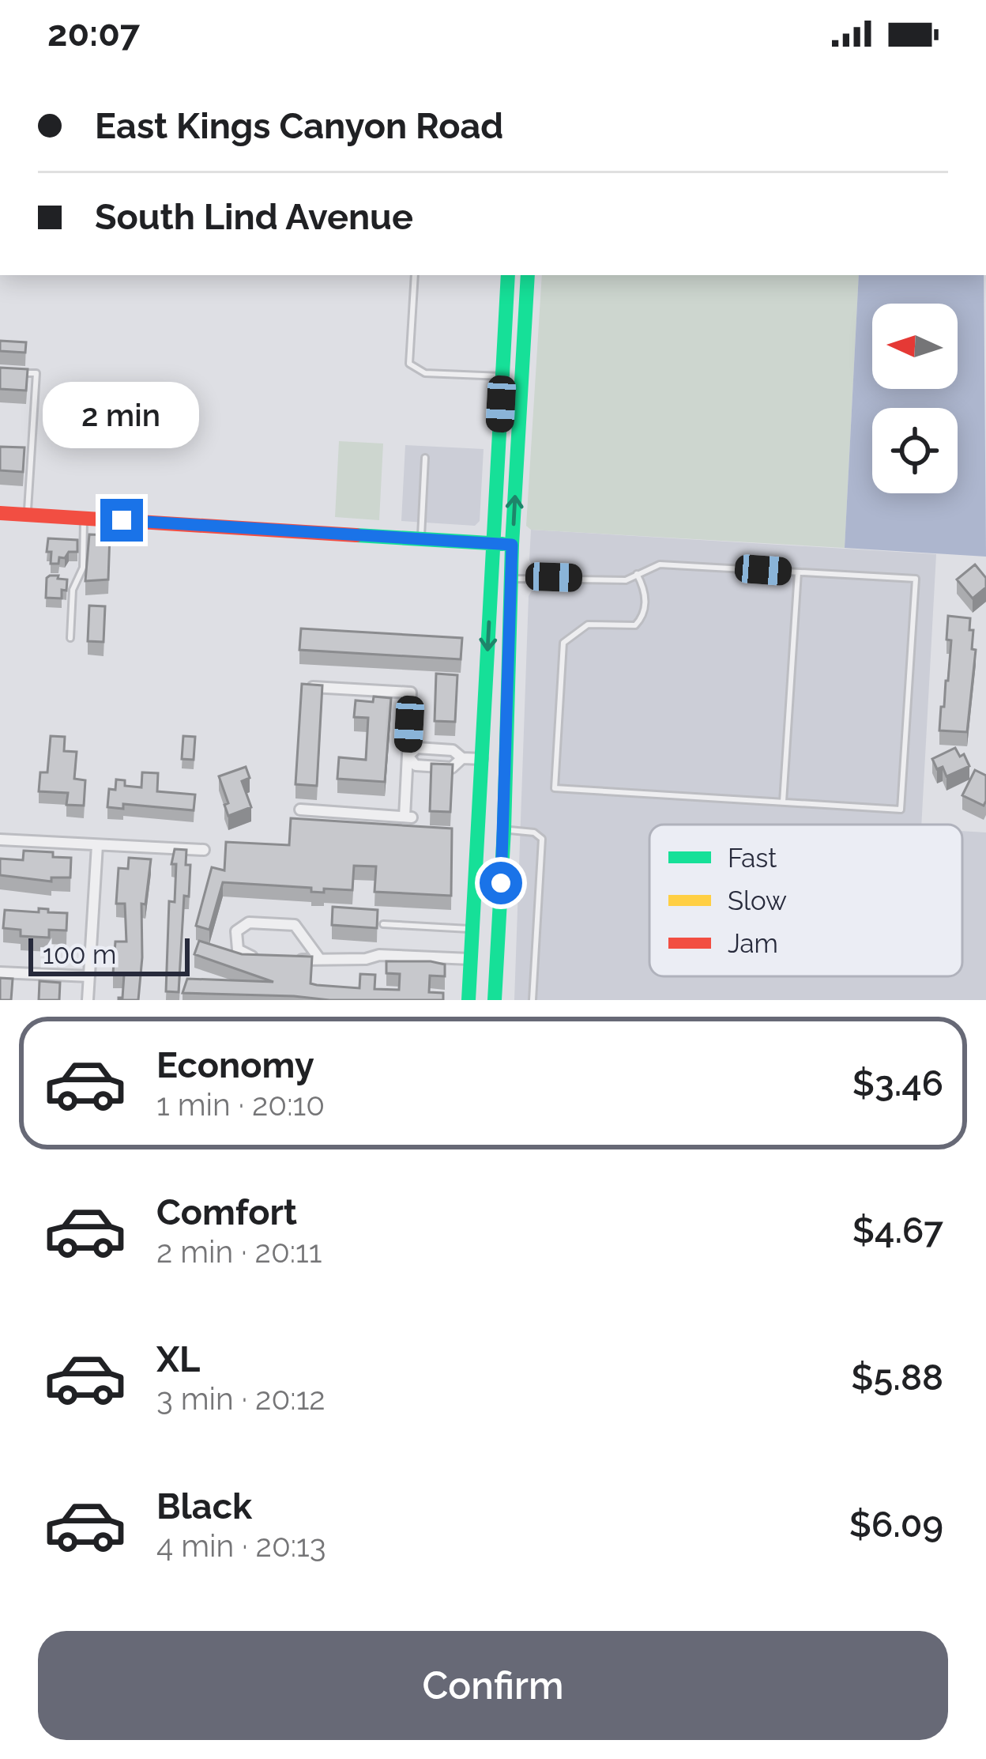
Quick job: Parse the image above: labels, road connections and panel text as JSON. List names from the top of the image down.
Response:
{
  "legend": ["Fast", "Slow", "Jam"],
  "scale_bar": "100 m",
  "north": "left",
  "page": {
    "status": "20:07",
    "banner": ["East Kings Canyon Road", "South Lind Avenue"],
    "bubble": "2 min",
    "scale": "100 m",
    "list": [
      {
        "name": "Economy",
        "note": "1 min · 20:10",
        "value": "$3.46"
      },
      {
        "name": "Comfort",
        "note": "2 min · 20:11",
        "value": "$4.67"
      },
      {
        "name": "XL",
        "note": "3 min · 20:12",
        "value": "$5.88"
      },
      {
        "name": "Black",
        "note": "4 min · 20:13",
        "value": "$6.09"
      }
    ],
    "buttons": "Confirm"
  }
}
